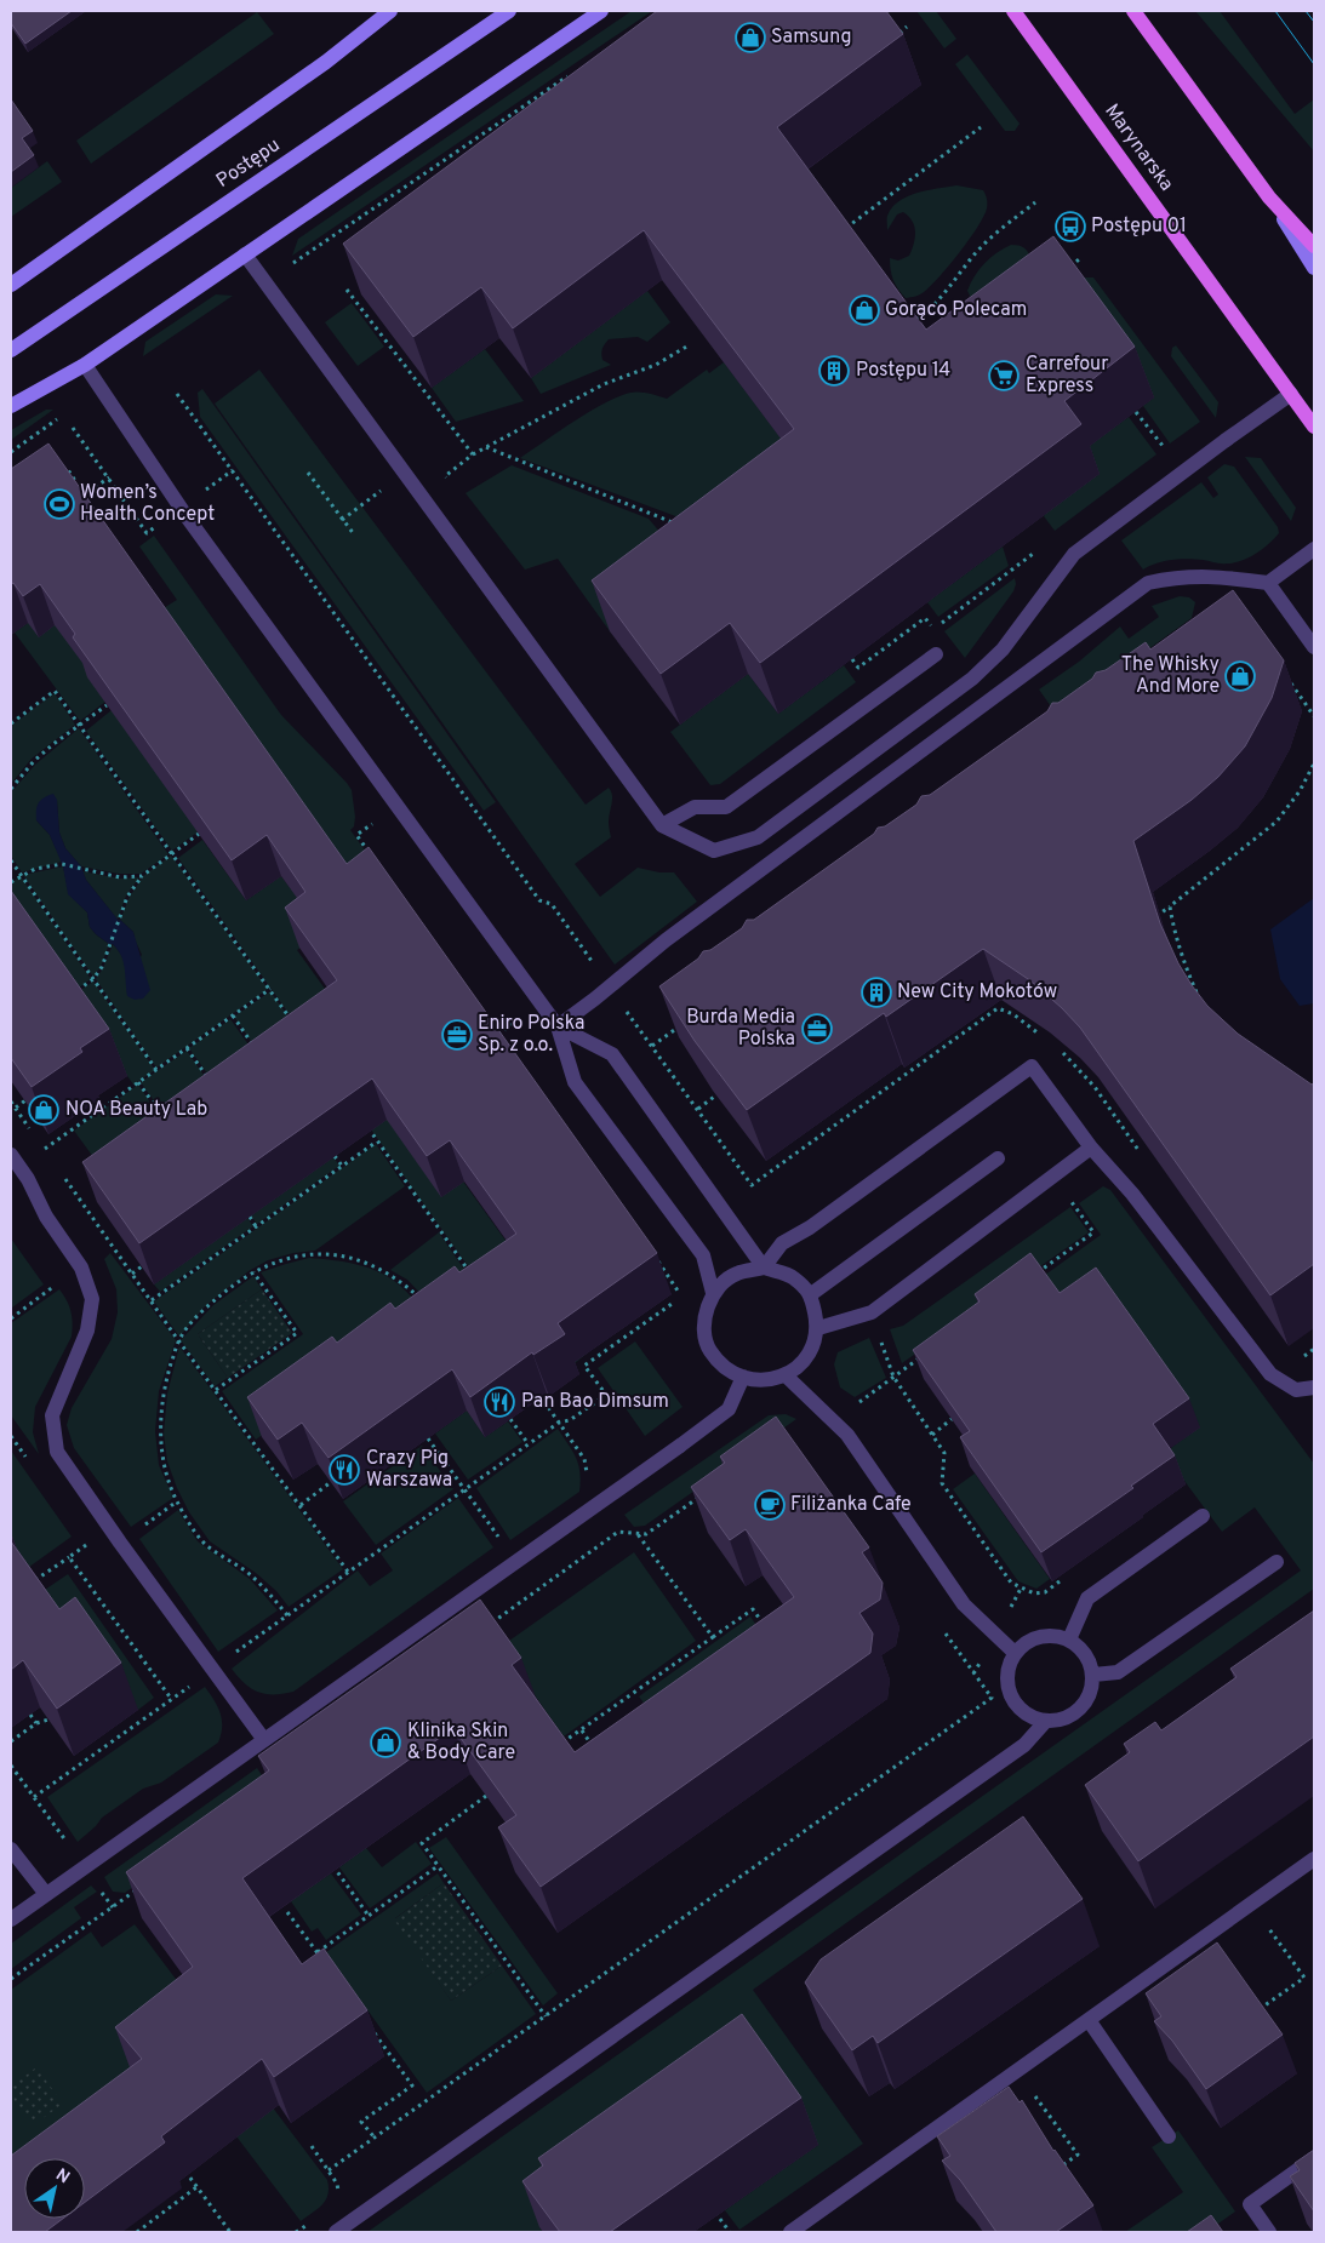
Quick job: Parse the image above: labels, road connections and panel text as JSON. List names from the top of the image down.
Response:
{
  "streets": {
    "main road": ["Marynarska"],
    "street": ["Postępu"]
  },
  "places": {
    "shop": [
      "Samsung",
      "Gorąco Polecam",
      "The Whisky And More",
      "NOA Beauty Lab",
      "Klinika Skin & Body Care"
    ],
    "bus stop": ["Postępu 01"],
    "building": ["Postępu 14", "New City Mokotów"],
    "supermarket": ["Carrefour Express"],
    "sports": ["Women’s Health Concept"],
    "office": ["Burda Media Polska", "Eniro Polska Sp. z o.o."],
    "restaurant": ["Pan Bao Dimsum", "Crazy Pig Warszawa"],
    "cafe": ["Filiżanka Cafe"]
  },
  "north": "top right"
}
